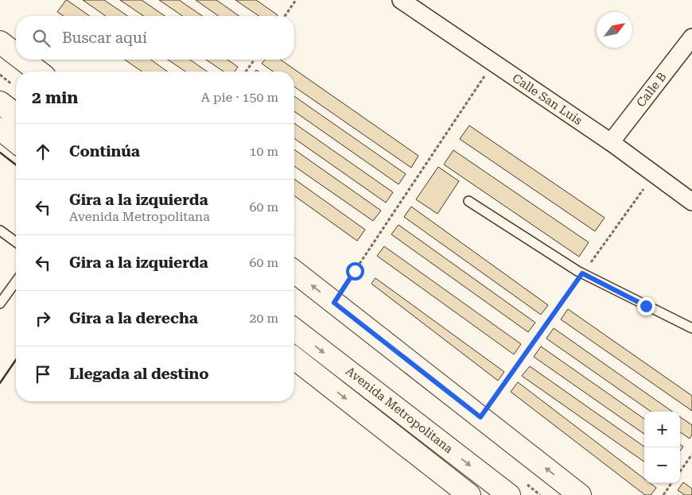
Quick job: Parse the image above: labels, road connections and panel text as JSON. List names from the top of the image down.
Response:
{
  "streets": {
    "main road": ["Avenida Metropolitana"],
    "street": ["Calle B", "Calle San Luis"]
  },
  "crossings": [
    ["Calle B", "Calle San Luis"]
  ],
  "north": "top right",
  "page": {
    "search": "Buscar aquí",
    "heading": ["2 min", "A pie · 150 m"],
    "list": [
      ["Continúa", "10 m"],
      ["Gira a la izquierda", "Avenida Metropolitana", "60 m"],
      ["Gira a la izquierda", "60 m"],
      ["Gira a la derecha", "20 m"],
      "Llegada al destino"
    ],
    "map_buttons": ["+", "−"]
  }
}
